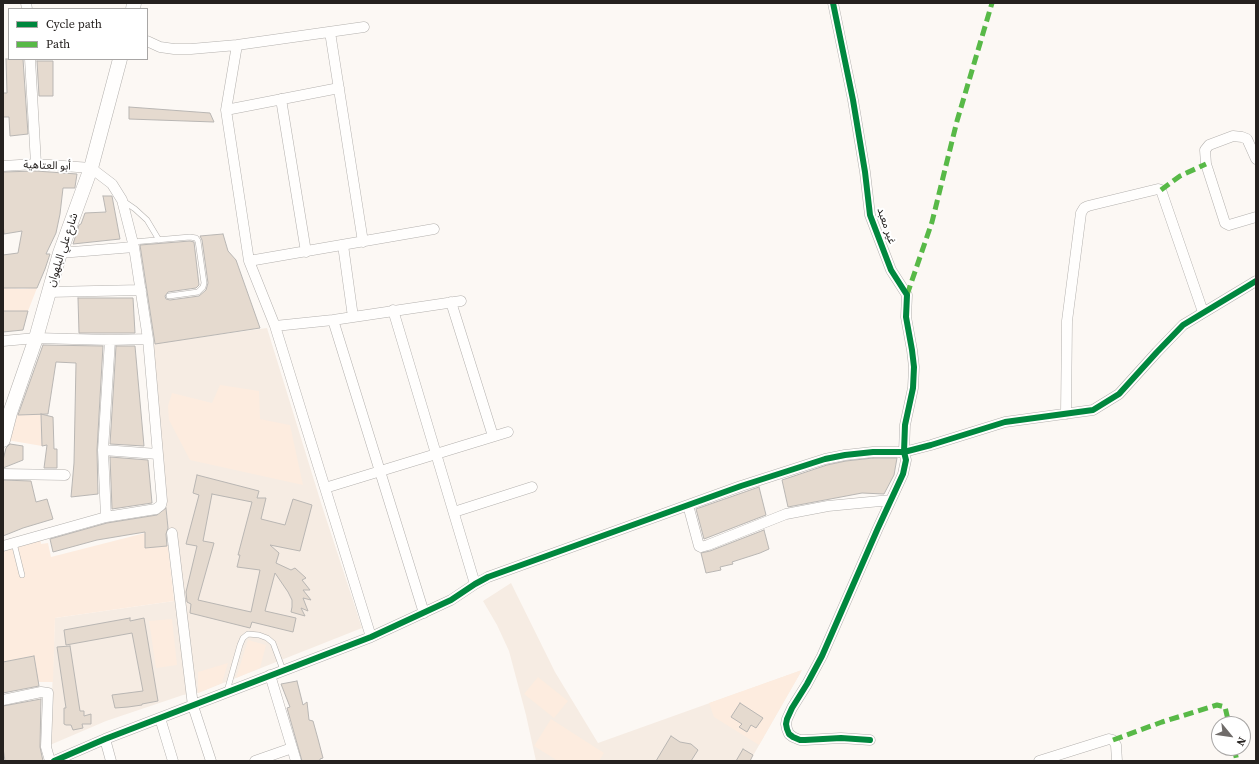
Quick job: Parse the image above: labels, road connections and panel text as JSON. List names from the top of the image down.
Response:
{
  "streets": {
    "street": ["أبو العتاهية", "غير معبد", "شارع علي البلهوان"]
  },
  "crossings": [
    ["أبو العتاهية", "شارع علي البلهوان"]
  ],
  "legend": ["Cycle path", "Path"],
  "north": "bottom right"
}
